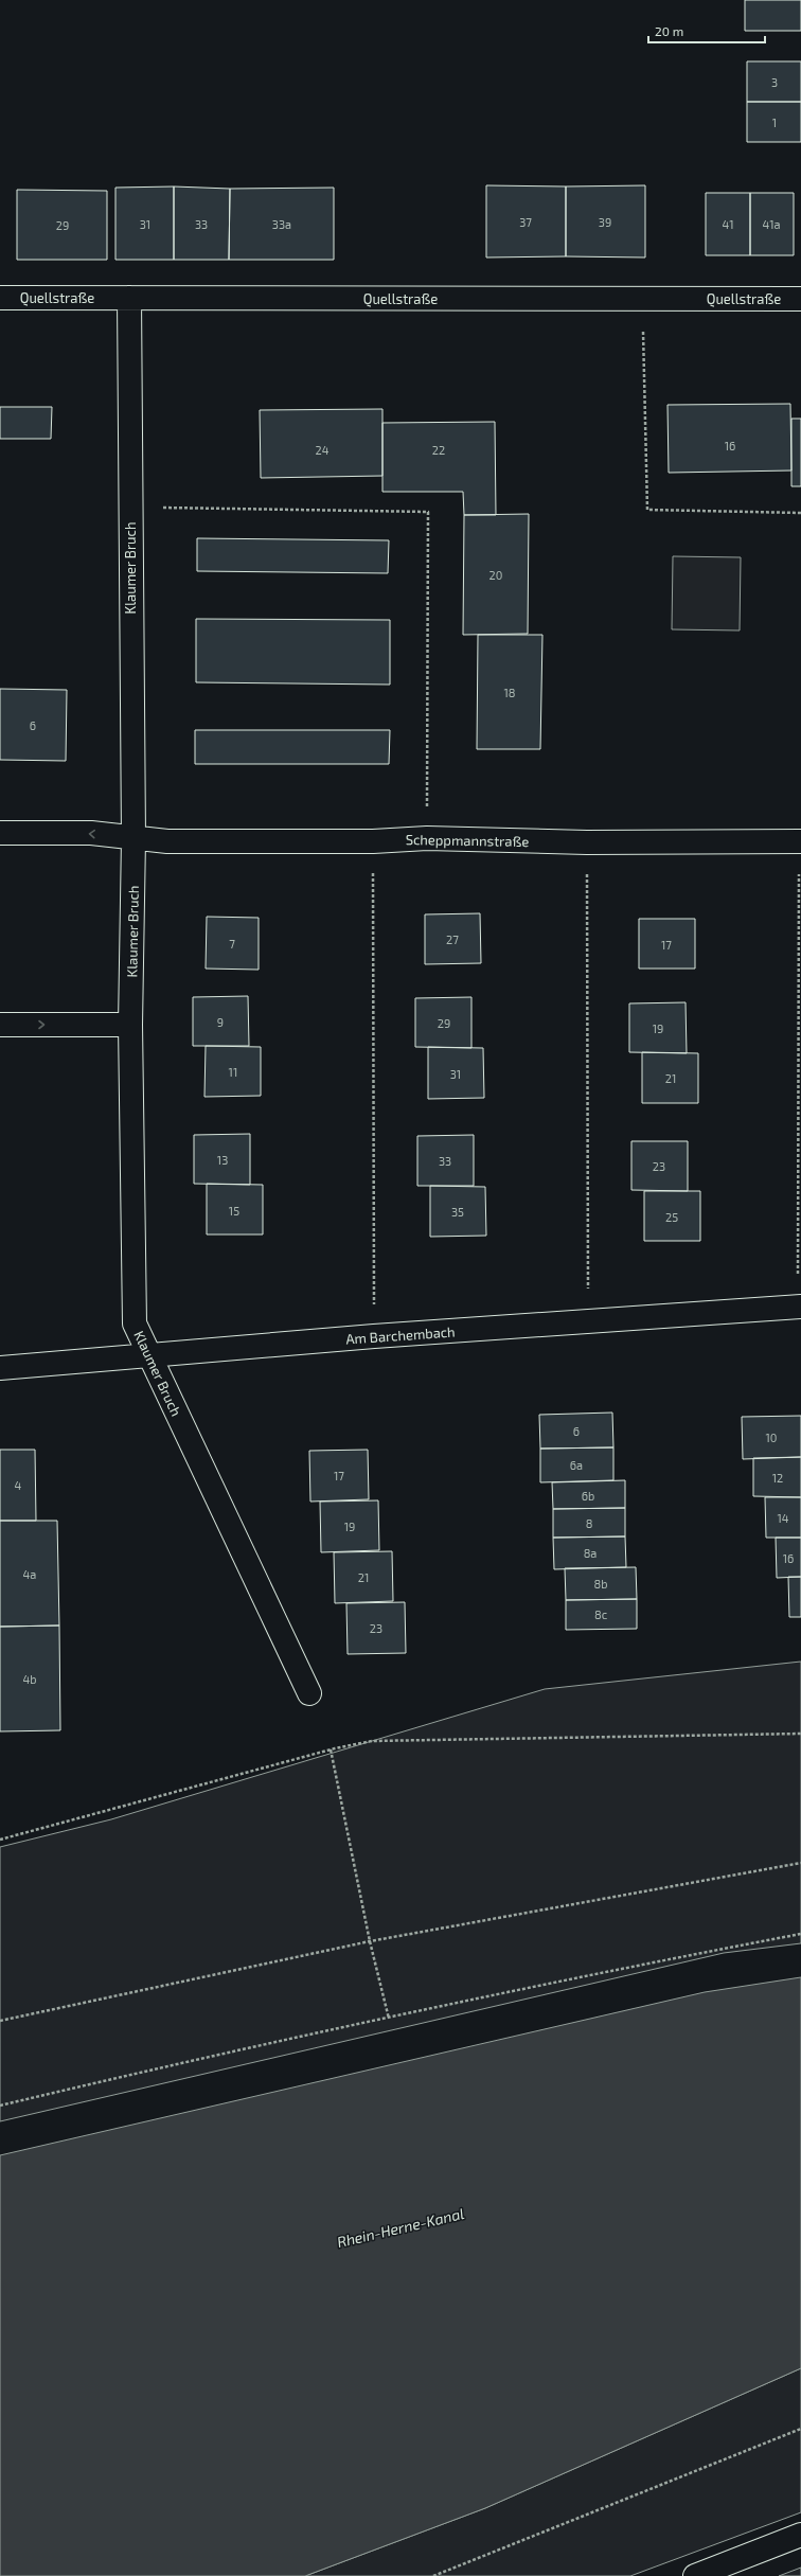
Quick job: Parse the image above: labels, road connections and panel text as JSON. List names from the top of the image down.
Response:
{
  "streets": {
    "street": [
      "Quellstraße",
      "Klaumer Bruch",
      "Scheppmannstraße",
      "Am Barchembach"
    ]
  },
  "crossings": [
    ["Quellstraße", "Klaumer Bruch"],
    ["Klaumer Bruch", "Scheppmannstraße"],
    ["Klaumer Bruch", "Am Barchembach"]
  ],
  "water": ["Rhein-Herne-Kanal"],
  "house_numbers": [
    "3",
    "1",
    "37",
    "39",
    "31",
    "33",
    "33a",
    "41",
    "41a",
    "29",
    "16",
    "24",
    "22",
    "20",
    "18",
    "6",
    "27",
    "7",
    "17",
    "9",
    "29",
    "19",
    "11",
    "31",
    "21",
    "13",
    "33",
    "23",
    "15",
    "35",
    "25",
    "6",
    "10",
    "6a",
    "17",
    "12",
    "4",
    "6b",
    "14",
    "8",
    "19",
    "8a",
    "16",
    "4a",
    "21",
    "8b",
    "8c",
    "23",
    "4b"
  ],
  "scale_bar": "20 m"
}
